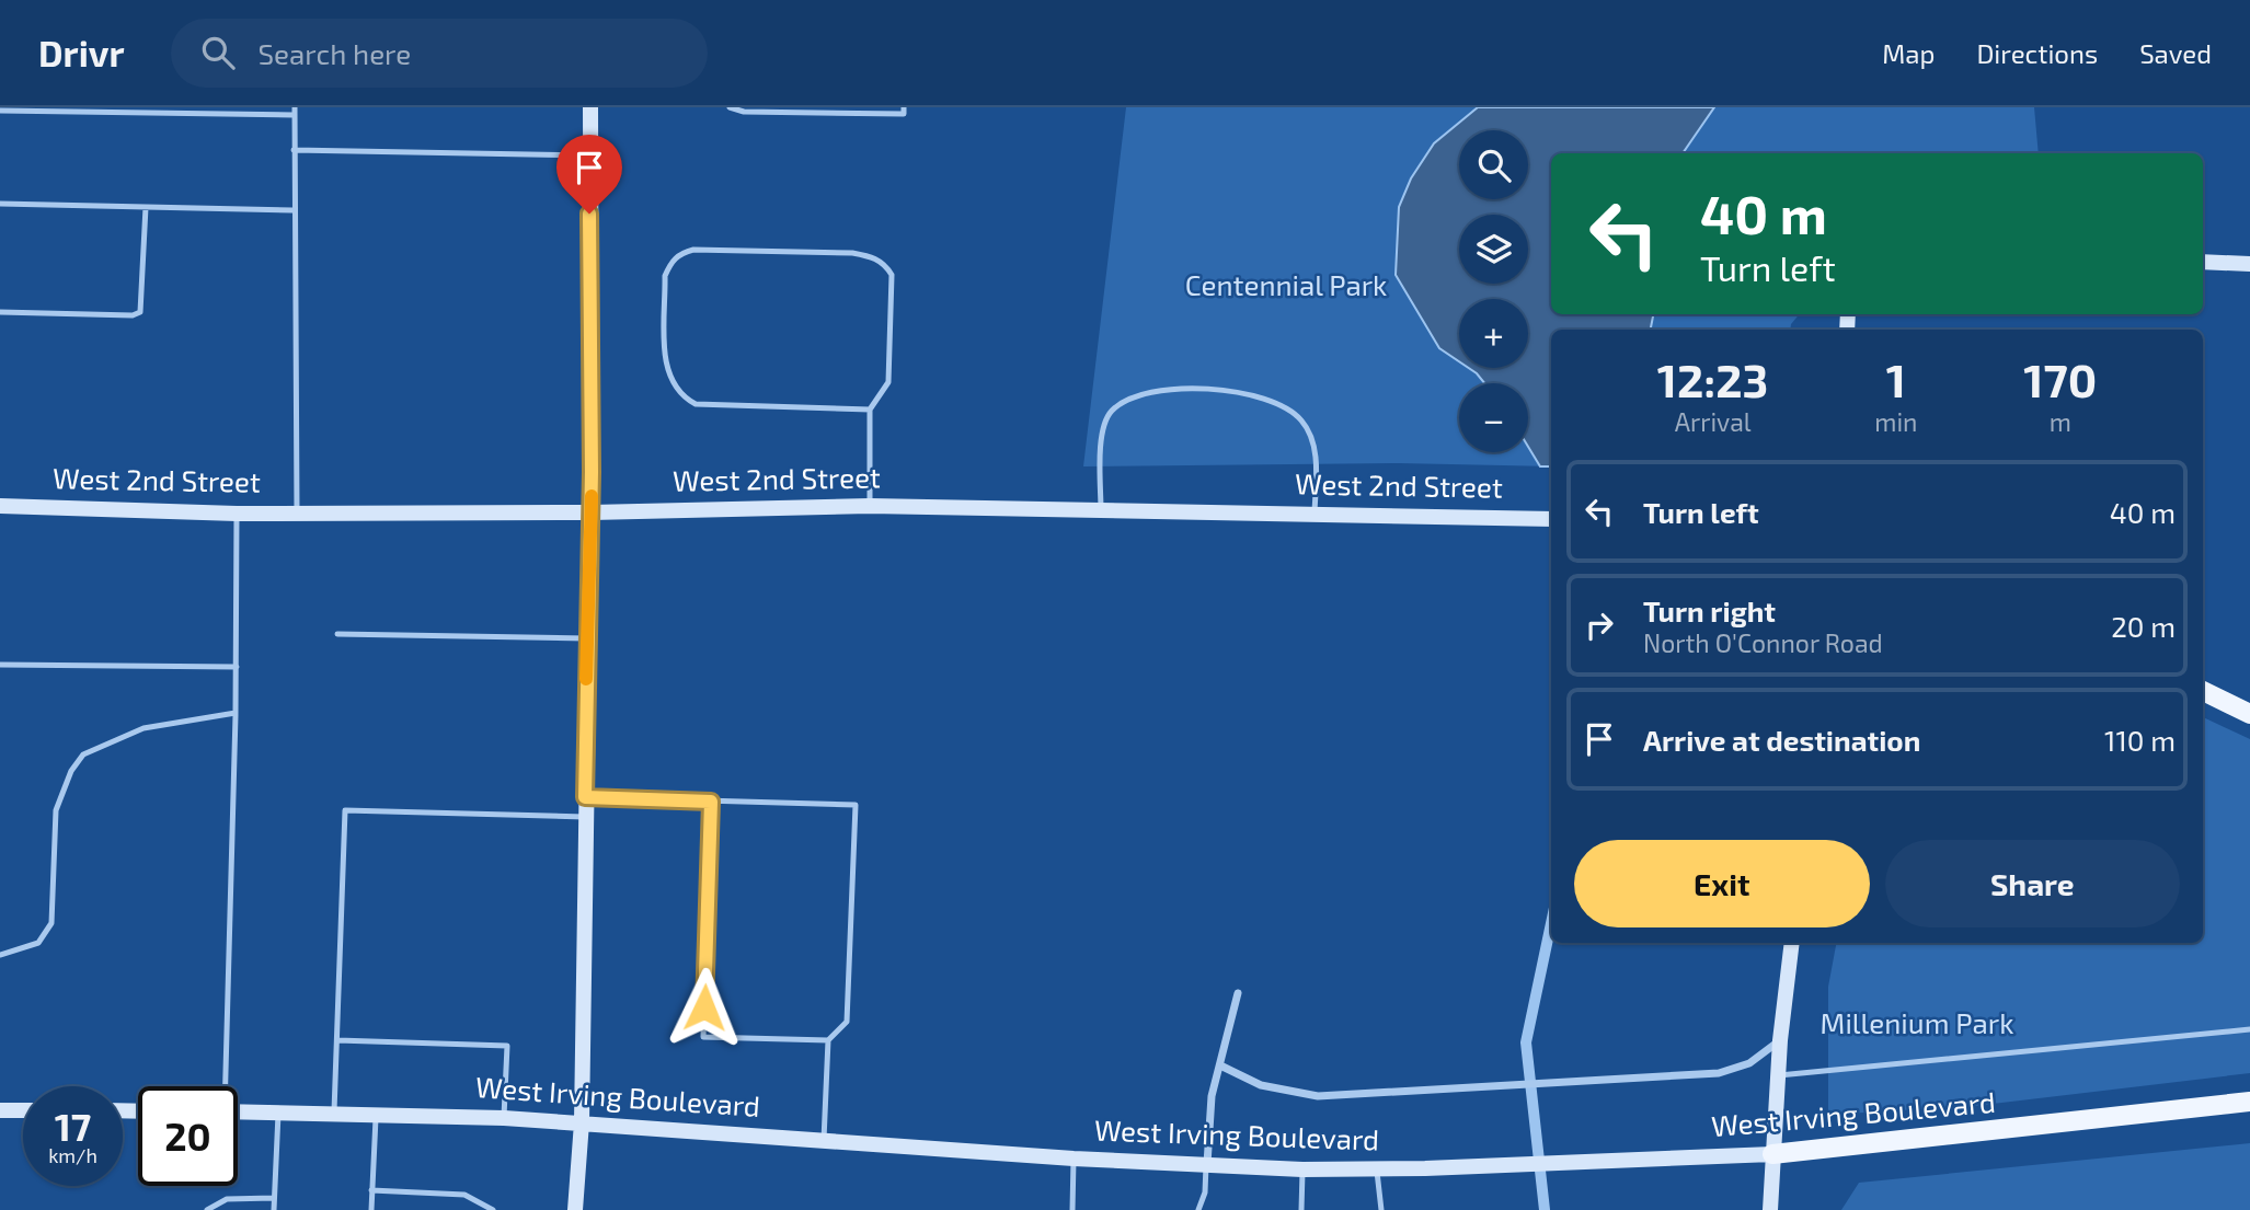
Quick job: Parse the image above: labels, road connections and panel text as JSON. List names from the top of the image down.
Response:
{
  "streets": {
    "main road": ["West 2nd Street", "West Irving Boulevard"]
  },
  "parks": ["Centennial Park", "Millenium Park"],
  "page": {
    "header": "Drivr",
    "search": "Search here",
    "nav": ["Map", "Directions", "Saved"],
    "map_buttons": ["+", "−"],
    "turn": ["40 m", "Turn left"],
    "eta": [
      "12:23",
      "Arrival",
      "1",
      "min",
      "170",
      "m"
    ],
    "list": [
      {
        "name": "Turn left",
        "value": "40 m"
      },
      {
        "name": "Turn right",
        "note": "North O'Connor Road",
        "value": "20 m"
      },
      {
        "name": "Arrive at destination",
        "value": "110 m"
      }
    ],
    "buttons": ["Exit", "Share"],
    "speed": "17 km/h",
    "limit": "20"
  }
}
